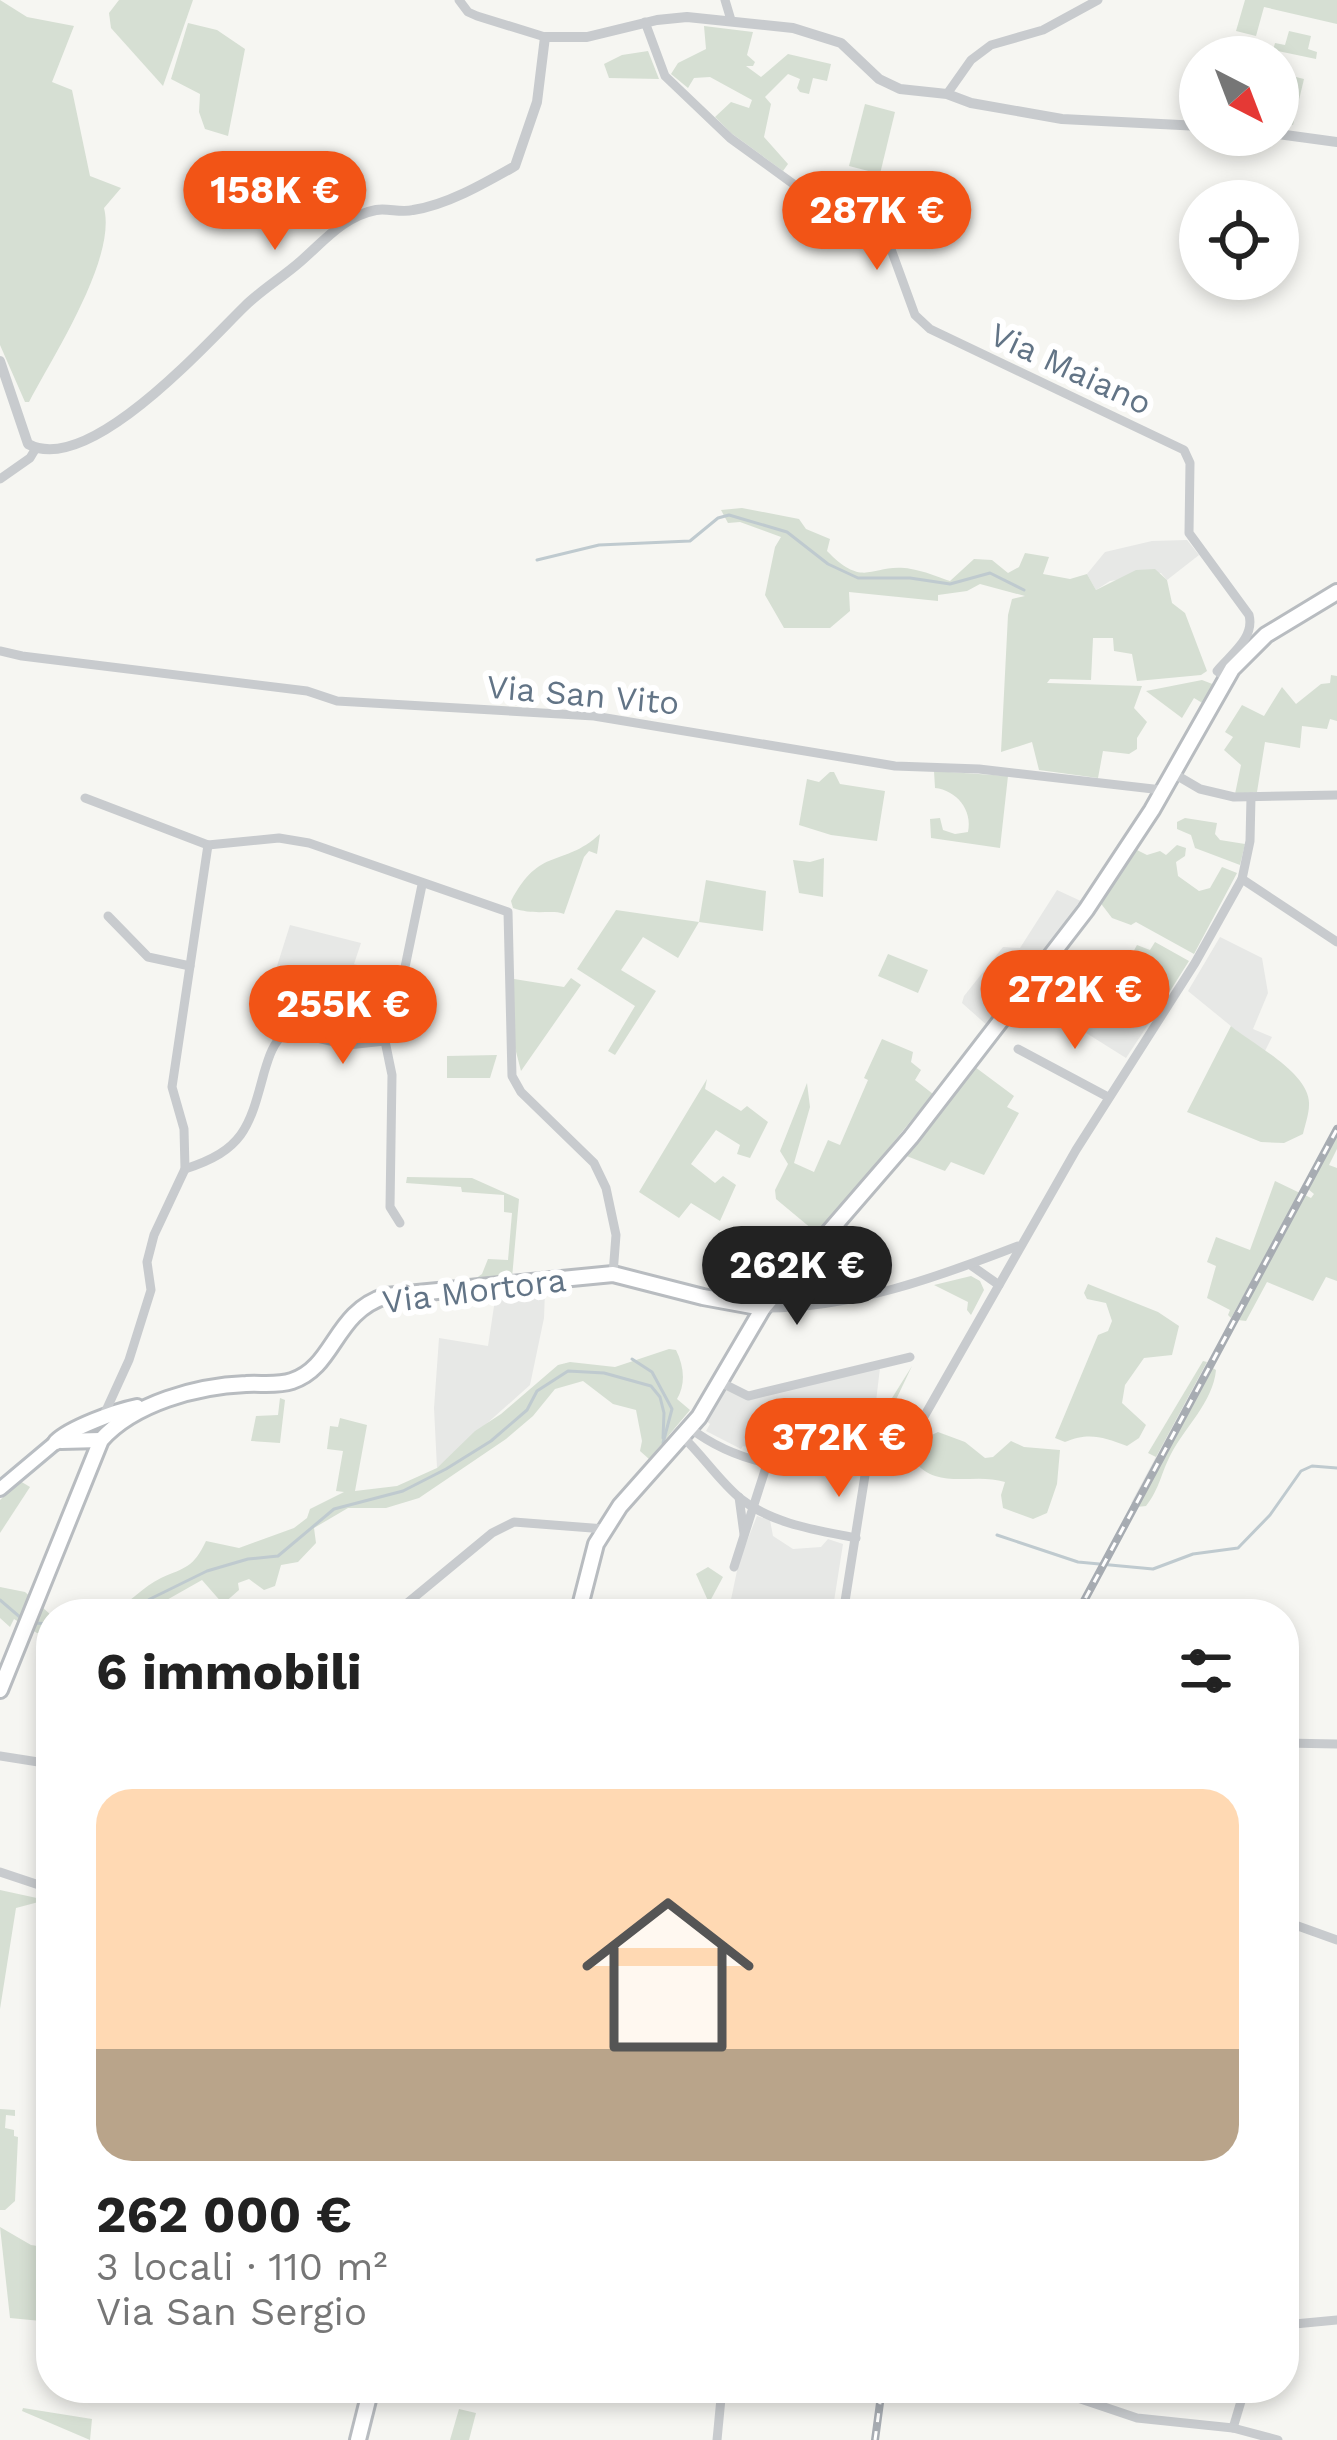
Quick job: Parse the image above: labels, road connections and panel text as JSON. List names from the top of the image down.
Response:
{
  "streets": {
    "main road": ["Via Mortora"],
    "street": ["Via Maiano", "Via San Vito"]
  },
  "north": "bottom right",
  "page": {
    "price": [
      "158K €",
      "287K €",
      "272K €",
      "255K €",
      "262K €",
      "372K €"
    ],
    "heading": "6 immobili",
    "list": [
      {
        "name": "262 000 €",
        "note": "3 locali · 110 m² · Via San Sergio"
      }
    ]
  }
}
